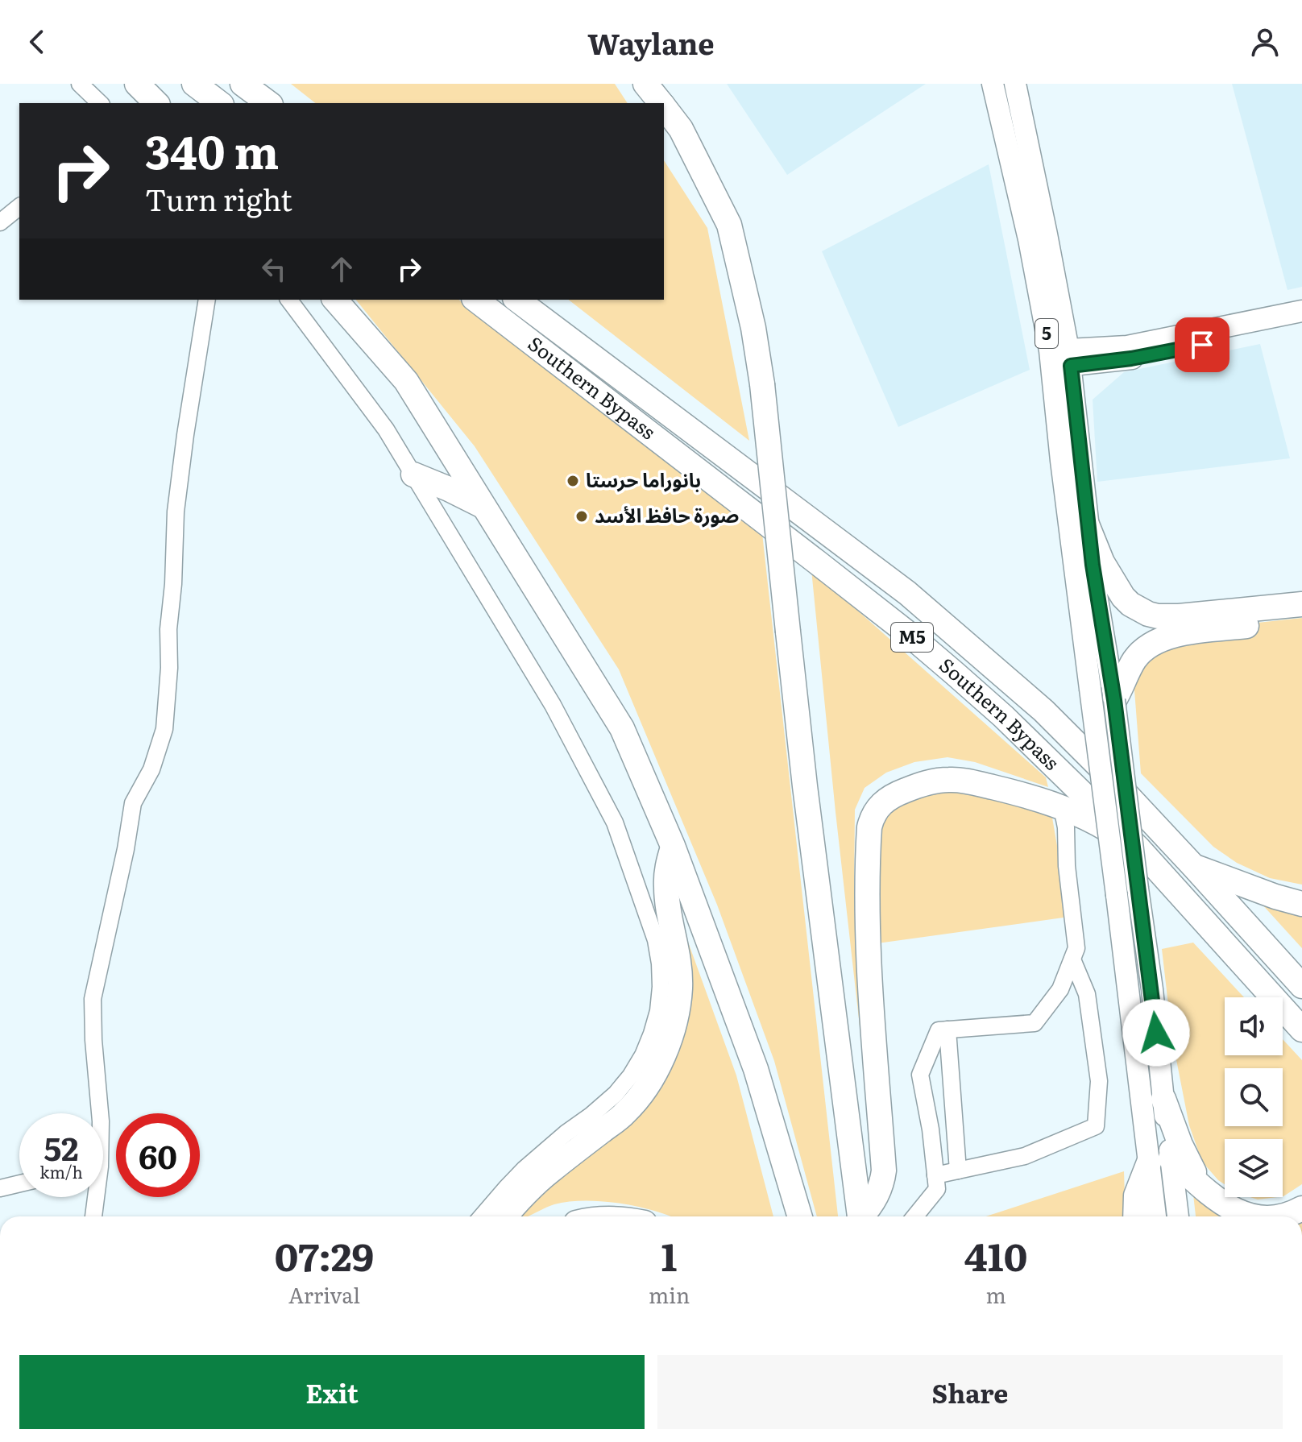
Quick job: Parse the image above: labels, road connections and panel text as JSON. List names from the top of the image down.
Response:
{
  "streets": {
    "highway": ["Southern Bypass", "M5"],
    "main road": ["5"]
  },
  "places": ["بانوراما حرستا", "صورة حافظ الأسد"],
  "page": {
    "header": "Waylane",
    "turn": ["340 m", "Turn right"],
    "speed": "52 km/h",
    "limit": "60",
    "eta": [
      "07:29",
      "Arrival",
      "1",
      "min",
      "410",
      "m"
    ],
    "buttons": ["Exit", "Share"]
  }
}
